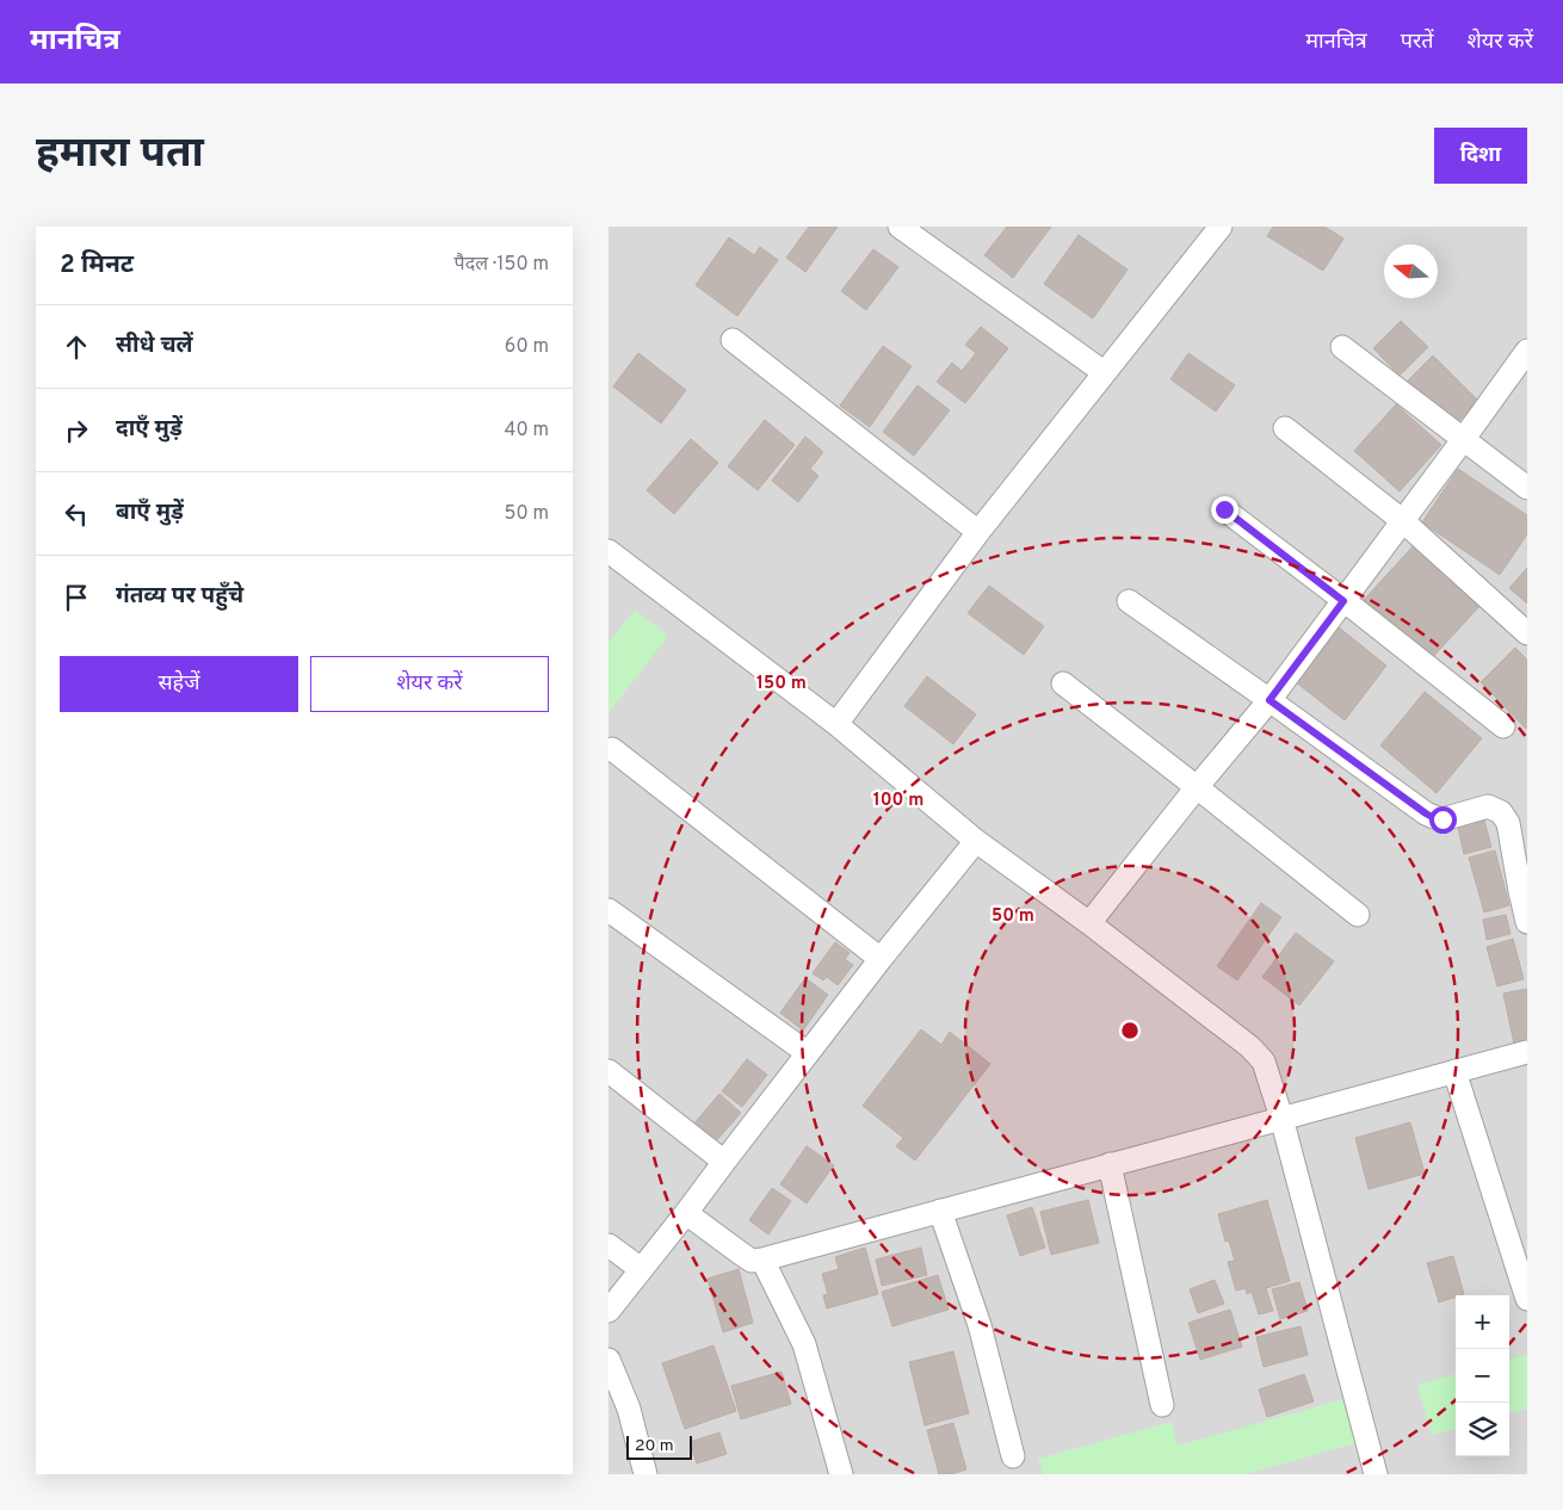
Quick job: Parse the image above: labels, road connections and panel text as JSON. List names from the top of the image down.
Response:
{
  "scale_bar": "20 m",
  "north": "left",
  "page": {
    "header": "मानचित्र",
    "nav": ["मानचित्र", "परतें", "शेयर करें"],
    "buttons": [
      "दिशा",
      ["सहेजें", "शेयर करें"]
    ],
    "title": "हमारा पता",
    "heading": ["2 मिनट", "पैदल · 150 m"],
    "list": [
      ["सीधे चलें", "60 m"],
      ["दाएँ मुड़ें", "40 m"],
      ["बाएँ मुड़ें", "50 m"],
      "गंतव्य पर पहुँचे"
    ],
    "map_buttons": ["+", "−"],
    "scale": "20 m"
  },
  "rings": ["150 m", "100 m", "50 m"]
}
